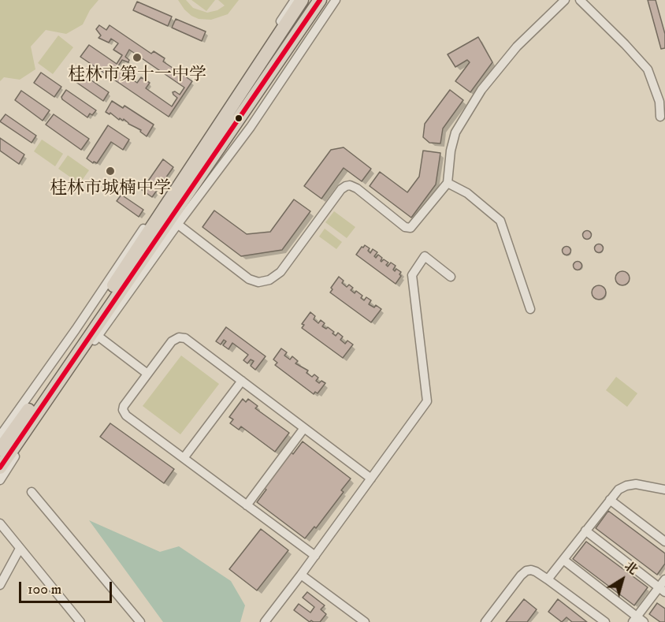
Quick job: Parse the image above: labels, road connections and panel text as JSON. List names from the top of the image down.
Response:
{
  "places": ["桂林市第十一中学", "桂林市城楠中学"],
  "scale_bar": "100 m",
  "north": "top right"
}
